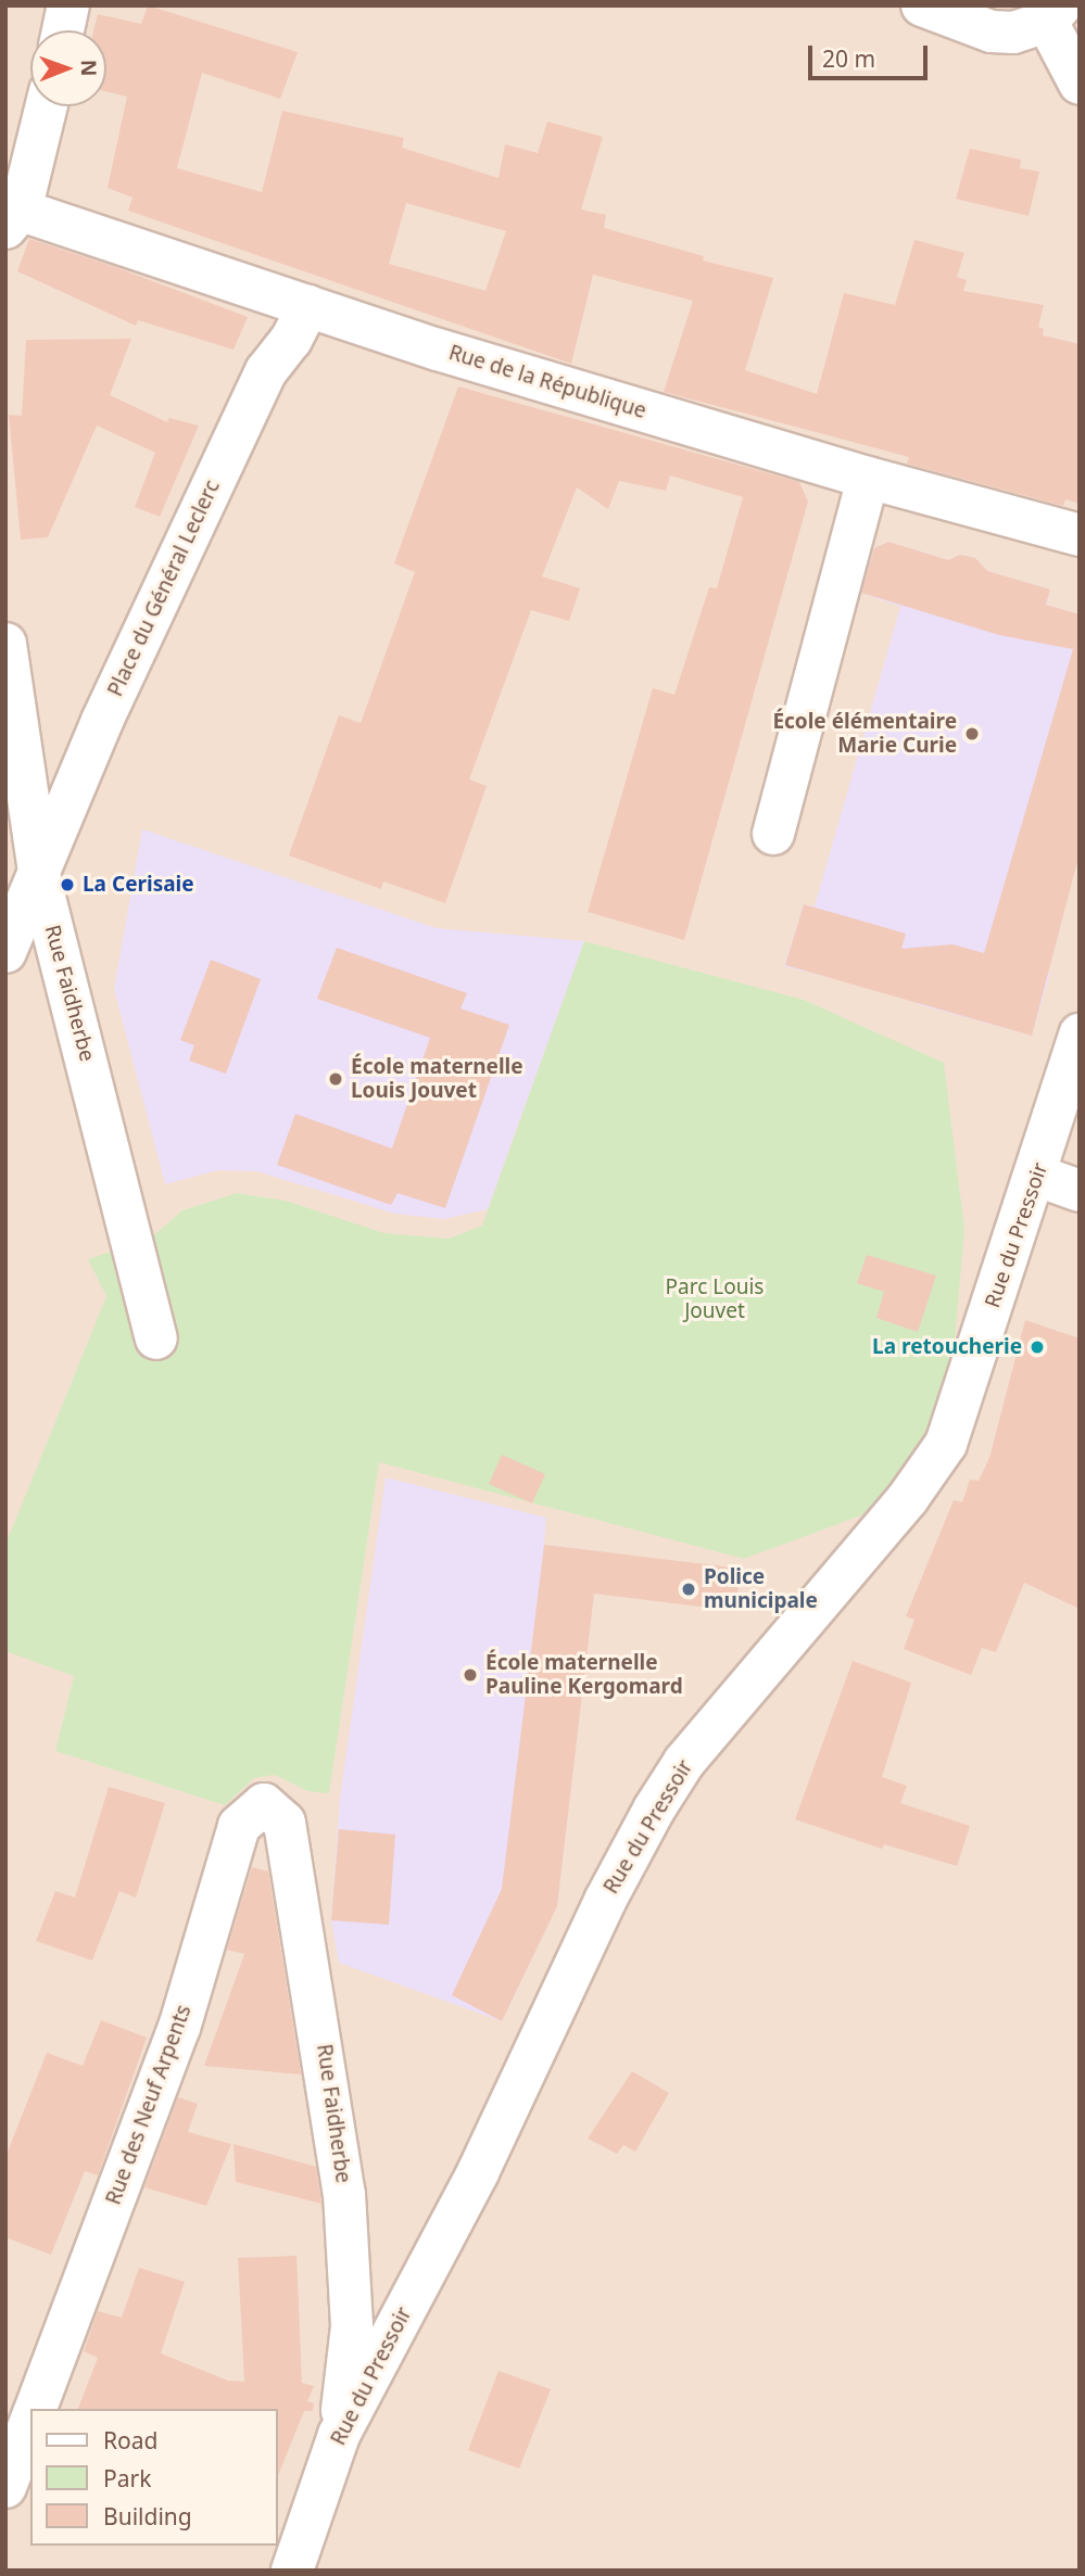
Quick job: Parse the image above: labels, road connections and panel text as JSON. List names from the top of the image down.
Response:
{
  "streets": {
    "street": [
      "Rue de la République",
      "Place du Général Leclerc",
      "Rue Faidherbe",
      "Rue du Pressoir",
      "Rue des Neuf Arpents"
    ]
  },
  "crossings": [
    ["Rue de la République", "Place du Général Leclerc"],
    ["Place du Général Leclerc", "Rue Faidherbe"],
    ["Rue Faidherbe", "Rue du Pressoir"],
    ["Rue Faidherbe", "Rue des Neuf Arpents"]
  ],
  "parks": ["Parc Louis Jouvet"],
  "places": [
    "École élémentaire Marie Curie",
    "La Cerisaie",
    "École maternelle Louis Jouvet",
    "La retoucherie",
    "Police municipale",
    "École maternelle Pauline Kergomard"
  ],
  "legend": ["Road", "Park", "Building"],
  "scale_bar": "20 m",
  "north": "right"
}
